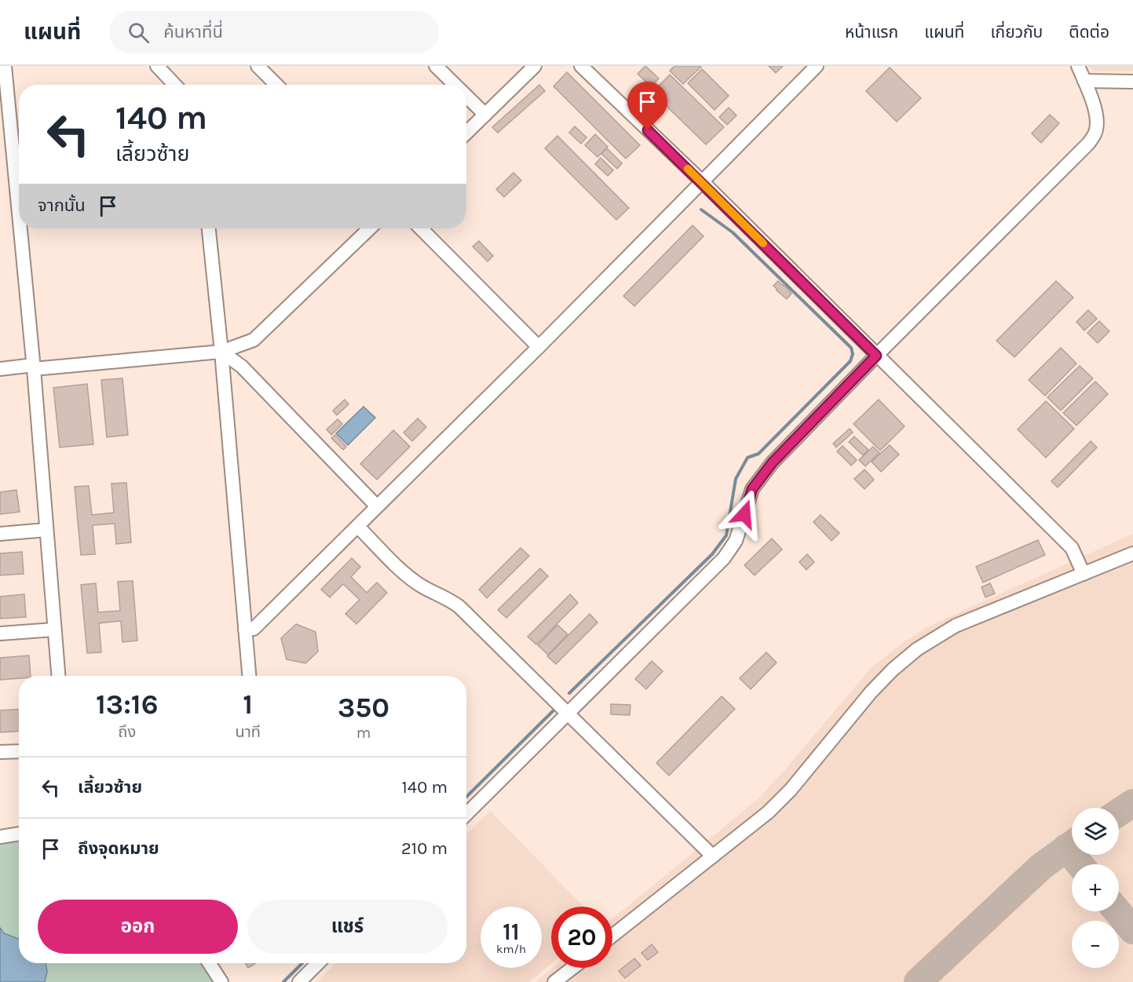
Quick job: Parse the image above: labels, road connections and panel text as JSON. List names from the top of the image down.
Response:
{
  "page": {
    "header": "แผนที่",
    "search": "ค้นหาที่นี่",
    "nav": [
      "หน้าแรก",
      "แผนที่",
      "เกี่ยวกับ",
      "ติดต่อ"
    ],
    "turn": ["140 m", "เลี้ยวซ้าย"],
    "then": "จากนั้น",
    "eta": [
      "13:16",
      "ถึง",
      "1",
      "นาที",
      "350",
      "m"
    ],
    "list": [
      {
        "name": "เลี้ยวซ้าย",
        "value": "140 m"
      },
      {
        "name": "ถึงจุดหมาย",
        "value": "210 m"
      }
    ],
    "map_buttons": ["+", "−"],
    "buttons": ["ออก", "แชร์"],
    "speed": "11 km/h",
    "limit": "20"
  }
}
